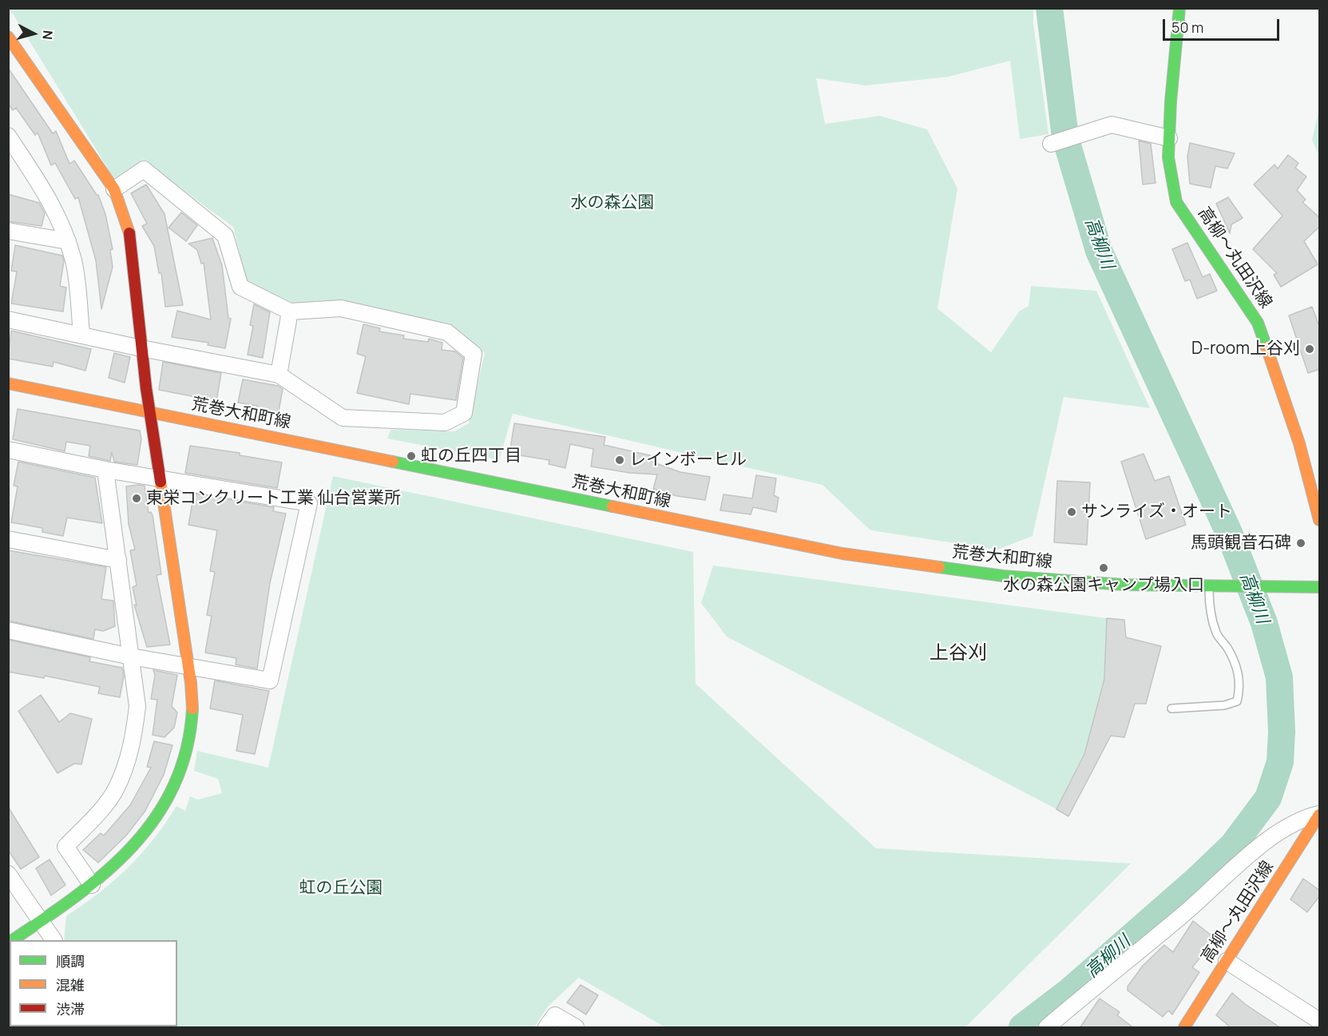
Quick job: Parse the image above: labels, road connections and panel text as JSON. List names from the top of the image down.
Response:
{
  "streets": {
    "street": ["高柳～丸田沢線", "荒巻大和町線"]
  },
  "districts": ["上谷刈"],
  "water": ["高柳川"],
  "parks": ["水の森公園", "虹の丘公園"],
  "places": [
    "D-room上谷刈",
    "虹の丘四丁目",
    "レインボーヒル",
    "東栄コンクリート工業 仙台営業所",
    "サンライズ・オート",
    "馬頭観音石碑",
    "水の森公園キャンプ場入口"
  ],
  "legend": ["順調", "混雑", "渋滞"],
  "scale_bar": "50 m",
  "north": "right"
}
